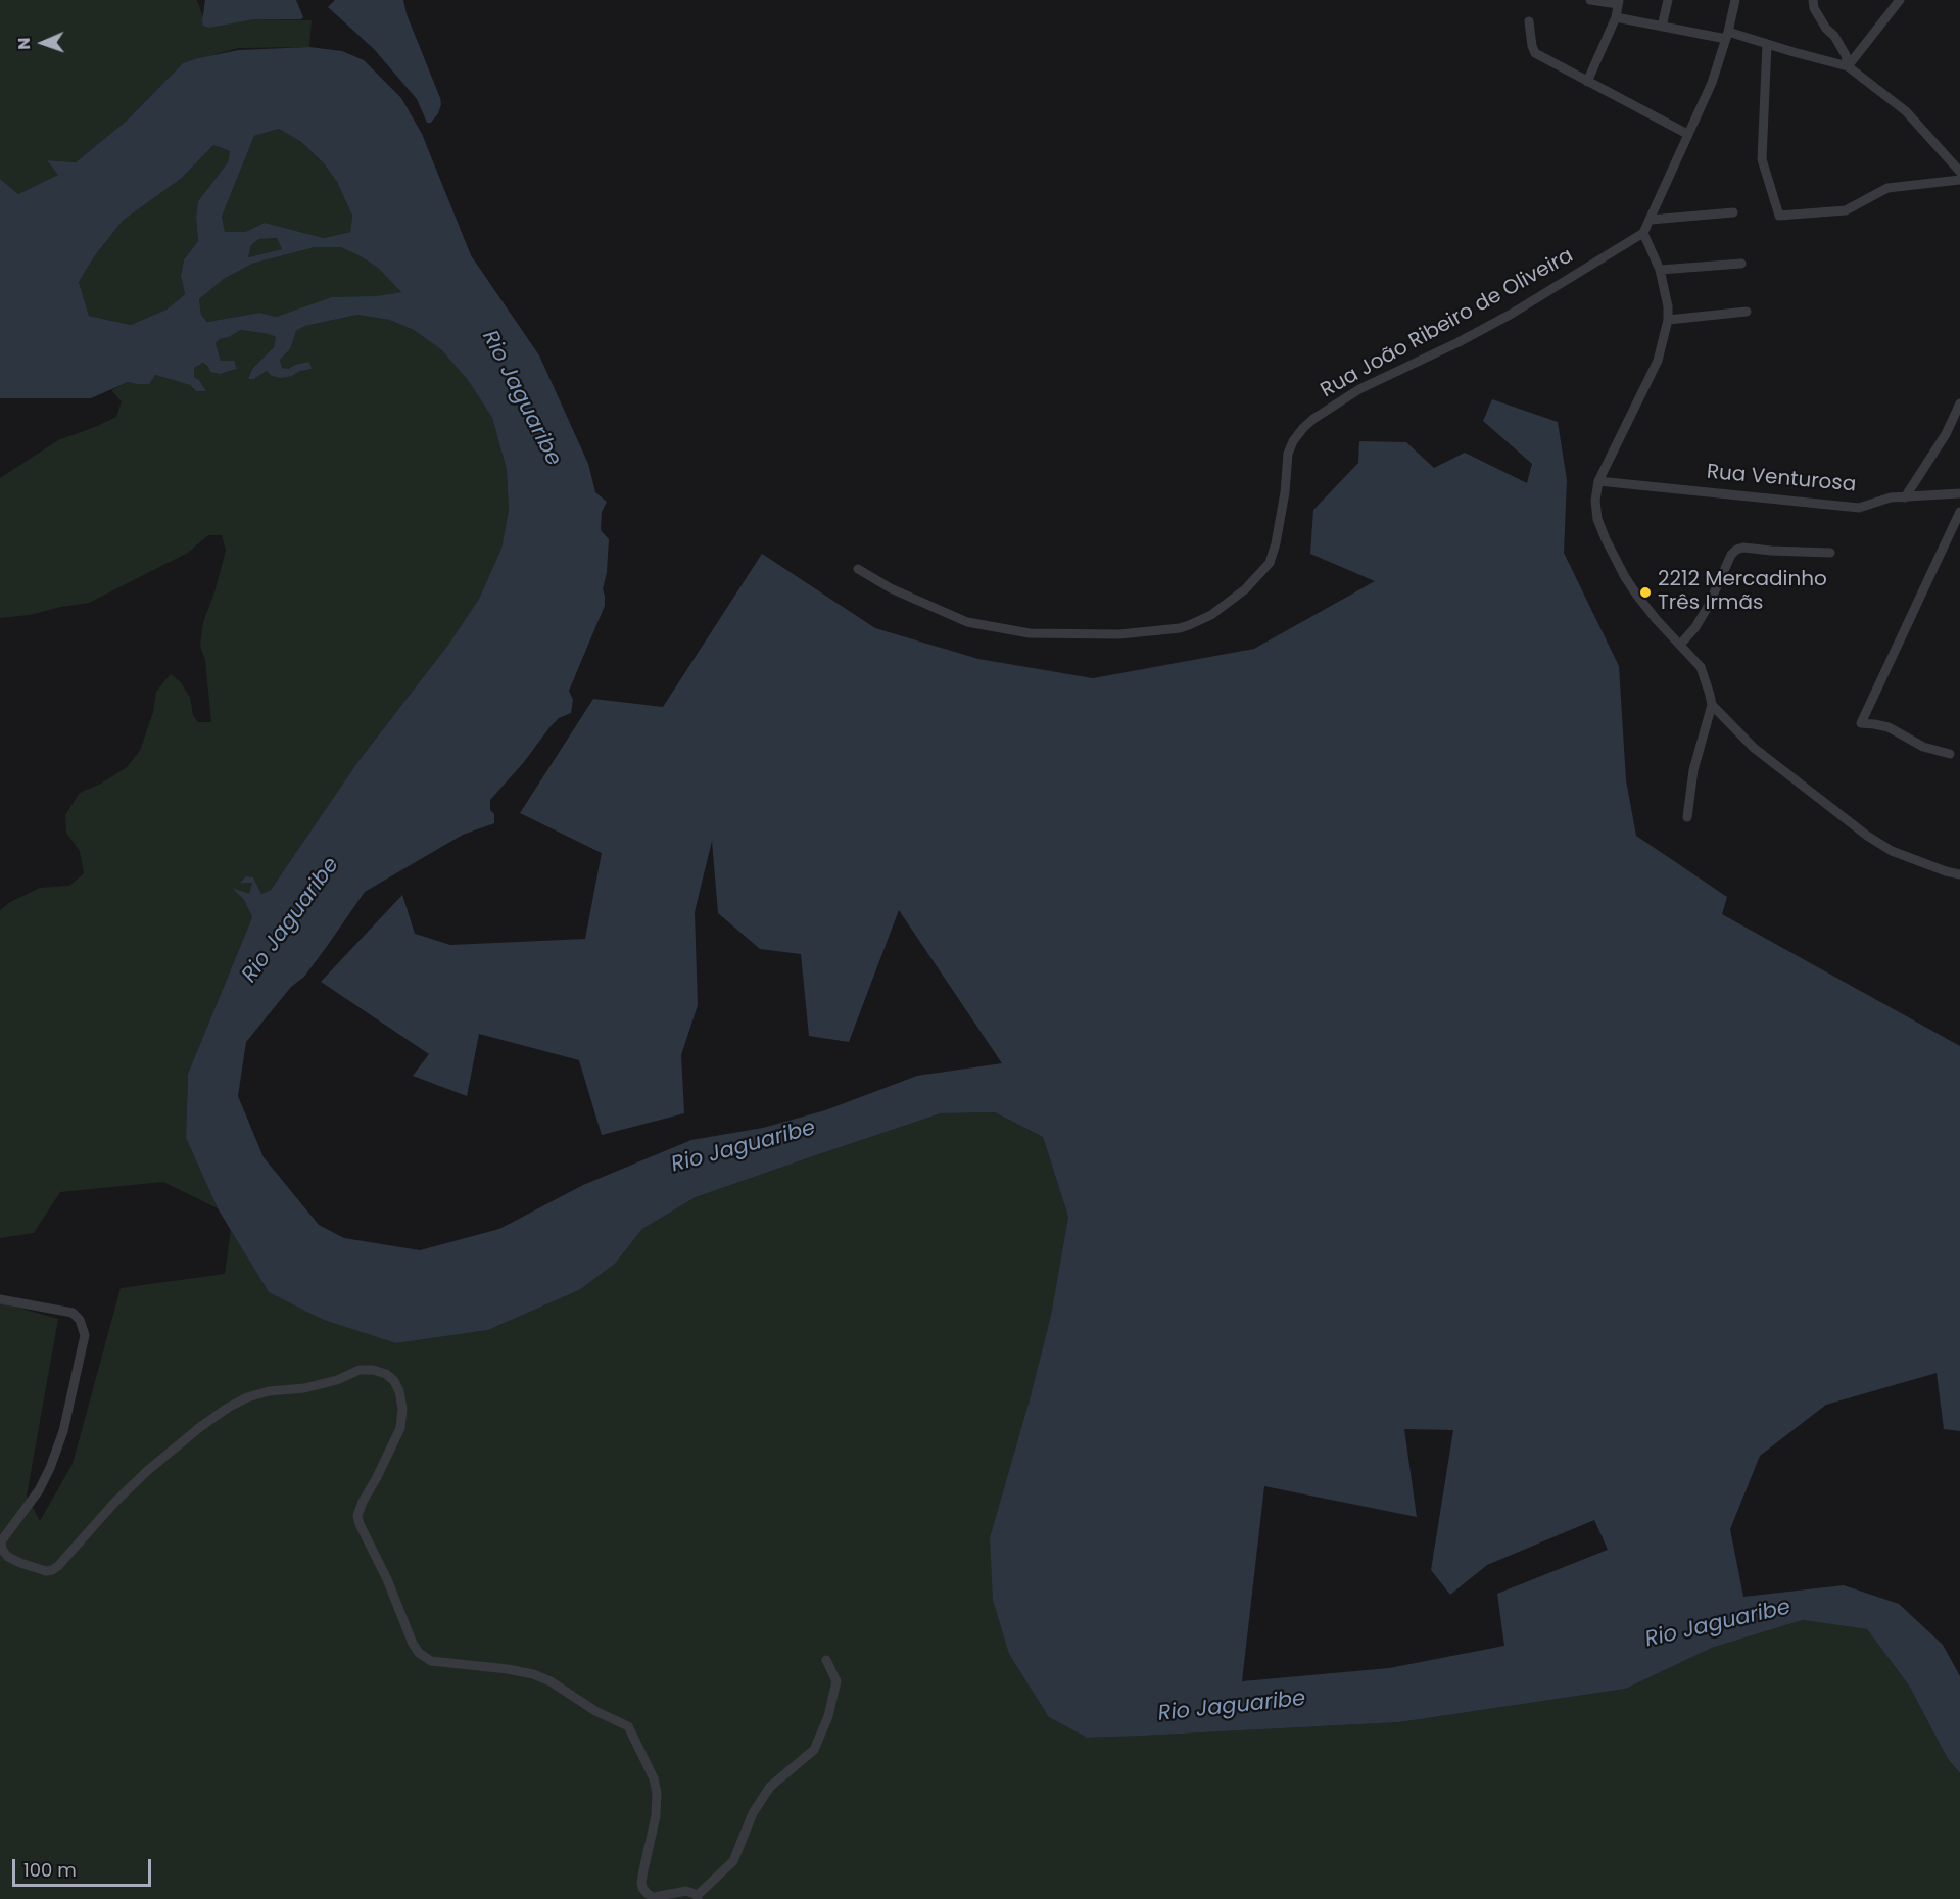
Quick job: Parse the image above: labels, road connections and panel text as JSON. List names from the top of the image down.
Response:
{
  "streets": {
    "street": ["Rua João Ribeiro de Oliveira", "Rua Venturosa"]
  },
  "water": ["Rio Jaguaribe"],
  "places": ["2212 Mercadinho Três Irmãs"],
  "scale_bar": "100 m",
  "north": "left"
}
